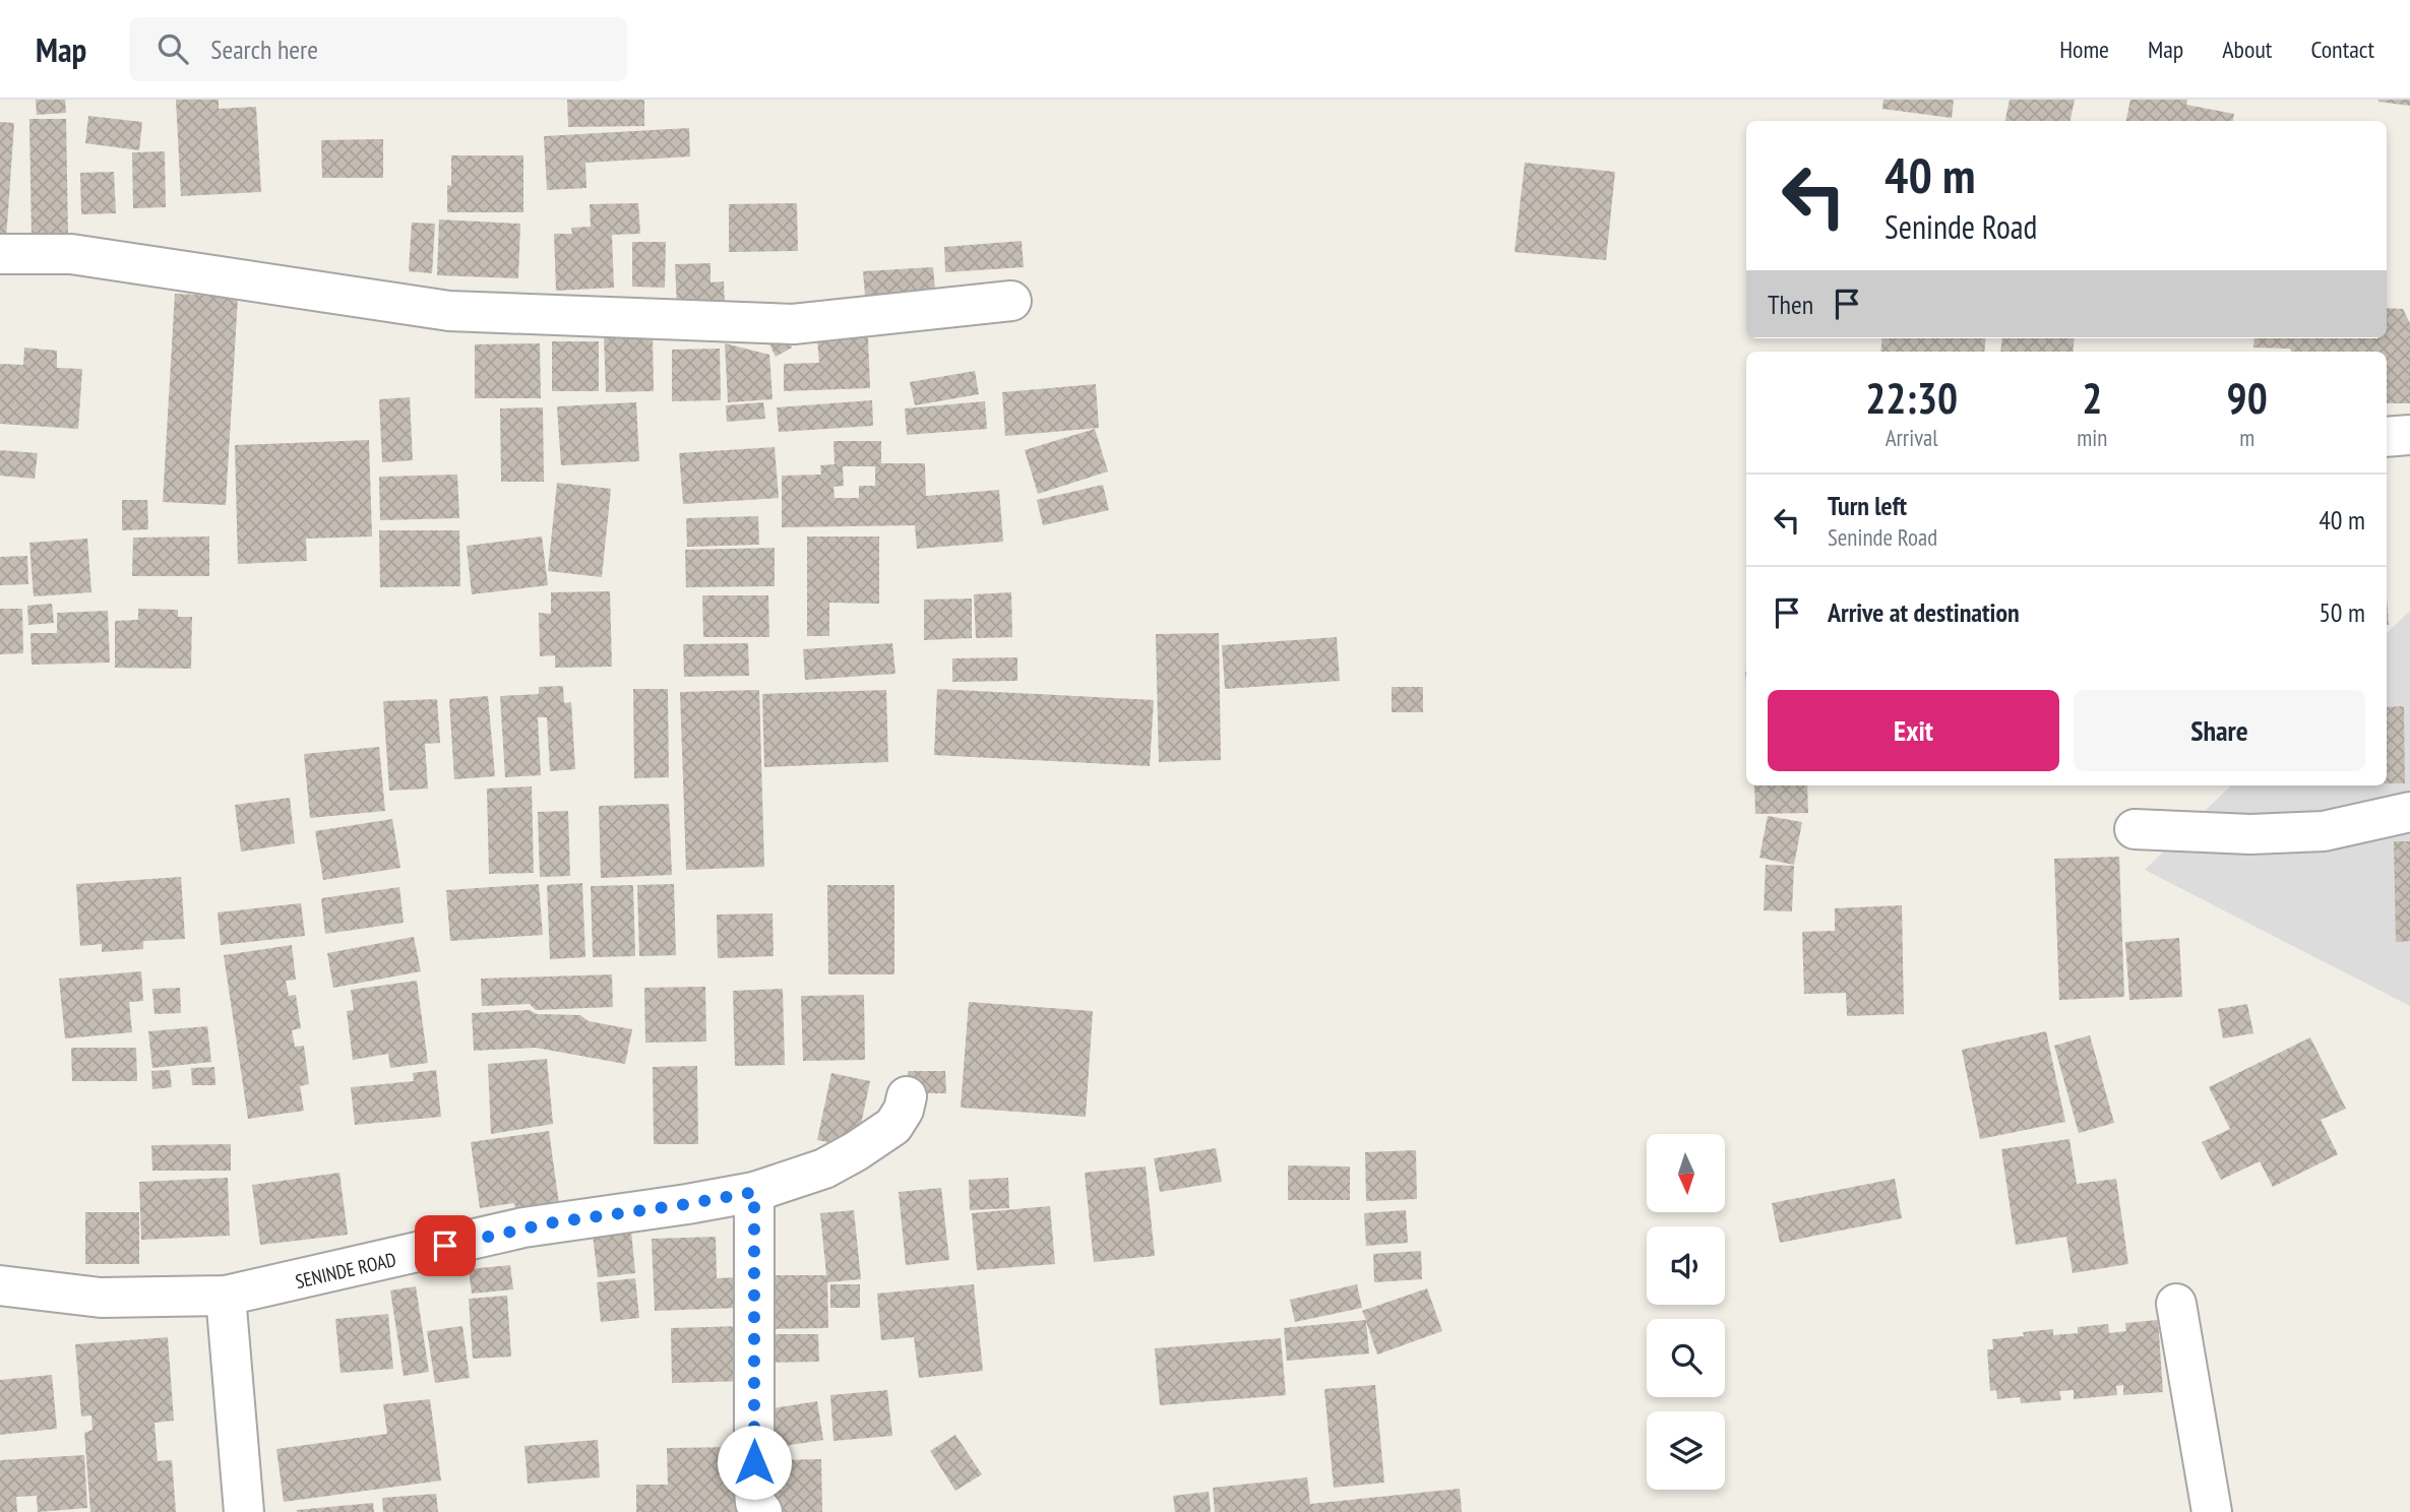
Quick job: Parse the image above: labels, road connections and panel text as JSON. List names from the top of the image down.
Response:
{
  "streets": {
    "street": ["SENINDE ROAD"]
  },
  "north": "bottom",
  "page": {
    "header": "Map",
    "search": "Search here",
    "nav": [
      "Home",
      "Map",
      "About",
      "Contact"
    ],
    "turn": ["40 m", "Seninde Road"],
    "then": "Then",
    "eta": [
      "22:30",
      "Arrival",
      "2",
      "min",
      "90",
      "m"
    ],
    "list": [
      {
        "name": "Turn left",
        "note": "Seninde Road",
        "value": "40 m"
      },
      {
        "name": "Arrive at destination",
        "value": "50 m"
      }
    ],
    "buttons": ["Exit", "Share"]
  }
}
